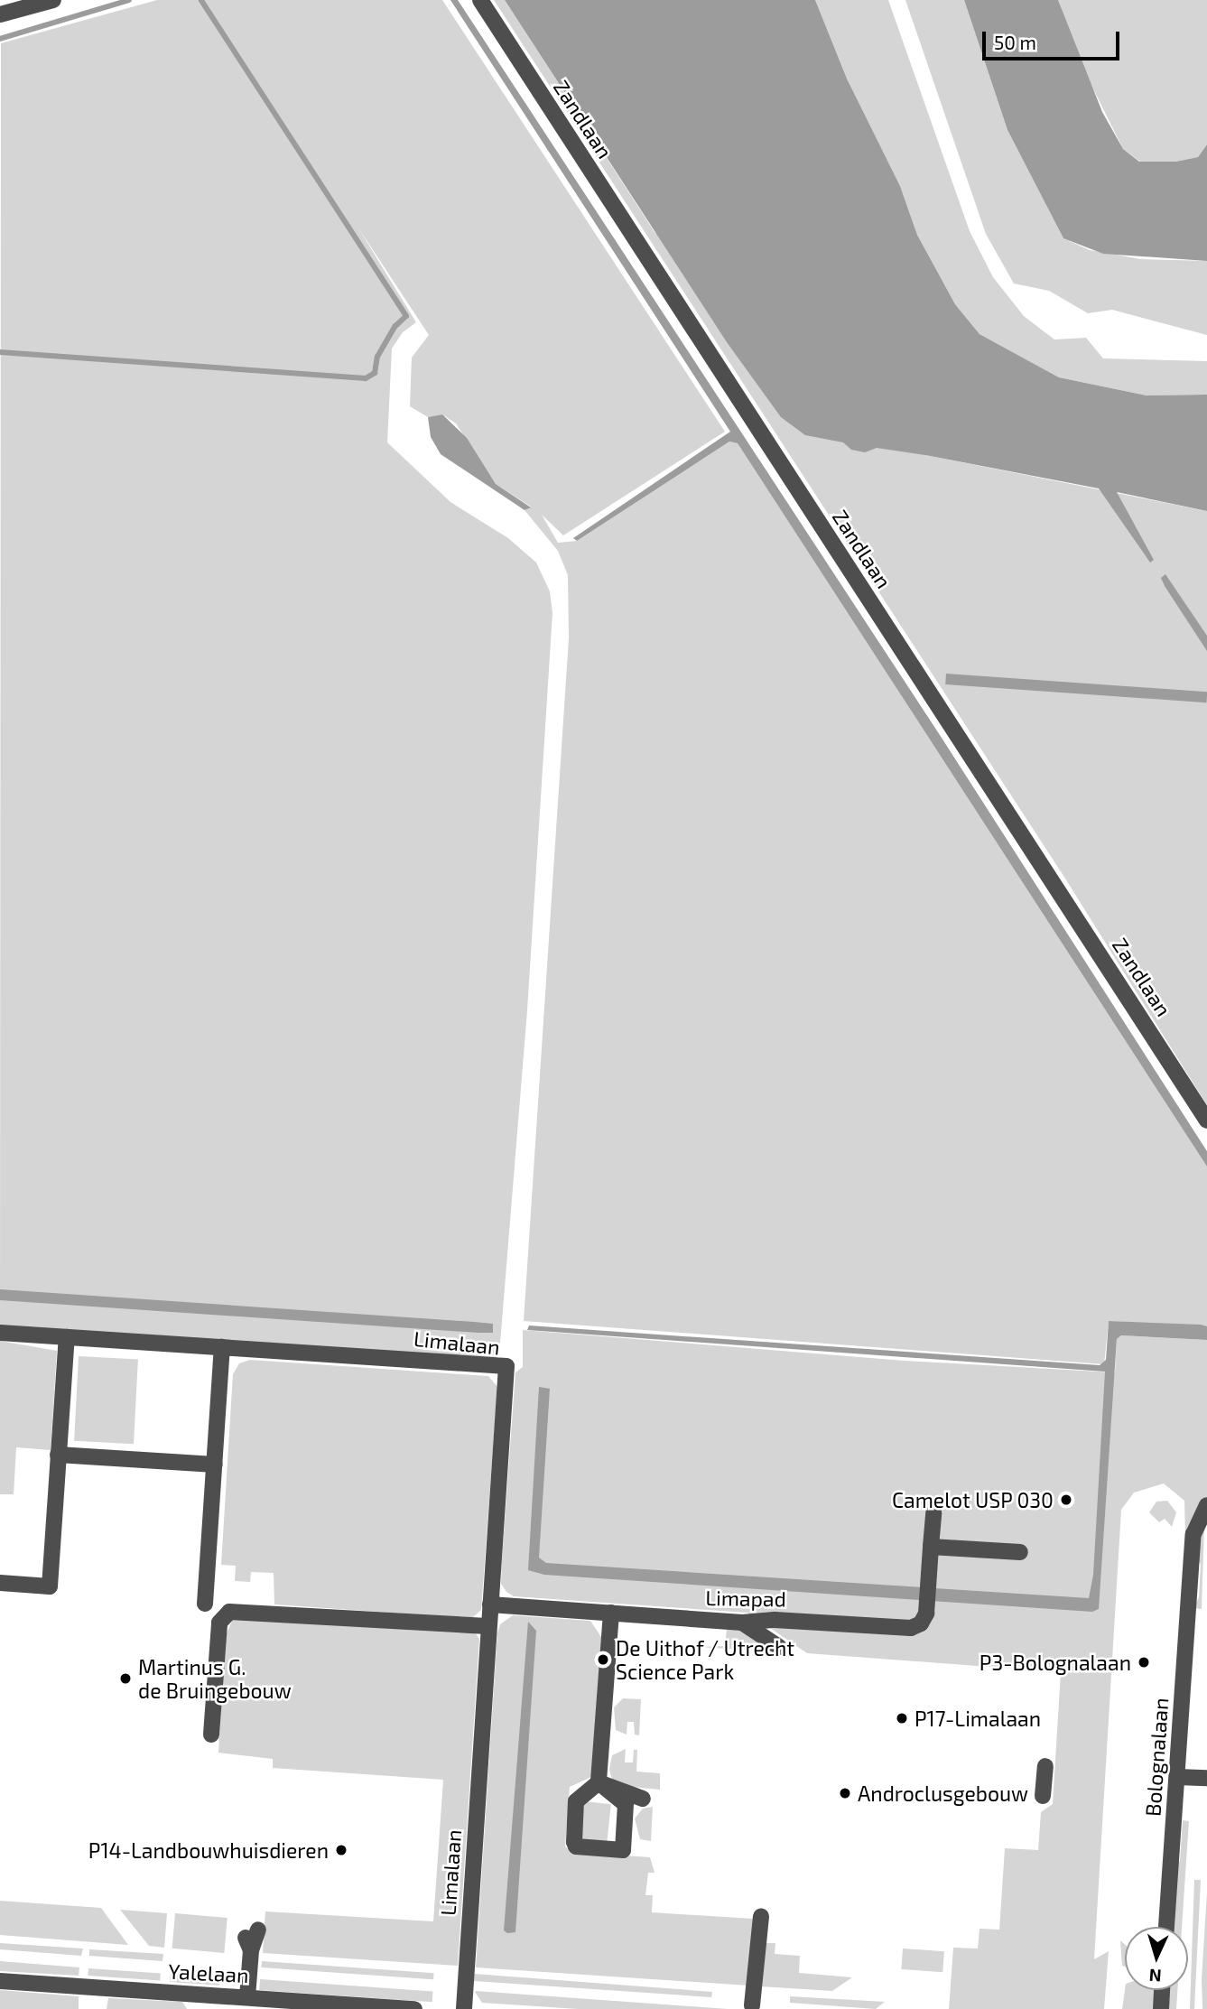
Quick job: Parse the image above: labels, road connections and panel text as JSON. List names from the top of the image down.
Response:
{
  "streets": {
    "street": [
      "Zandlaan",
      "Limalaan",
      "Limapad",
      "Bolognalaan",
      "Yalelaan"
    ]
  },
  "crossings": [
    ["Limalaan", "Limapad"]
  ],
  "places": [
    "Camelot USP 030",
    "De Uithof / Utrecht Science Park",
    "P3-Bolognalaan",
    "Martinus G. de Bruingebouw",
    "P17-Limalaan",
    "Androclusgebouw",
    "P14-Landbouwhuisdieren"
  ],
  "scale_bar": "50 m",
  "north": "bottom"
}
